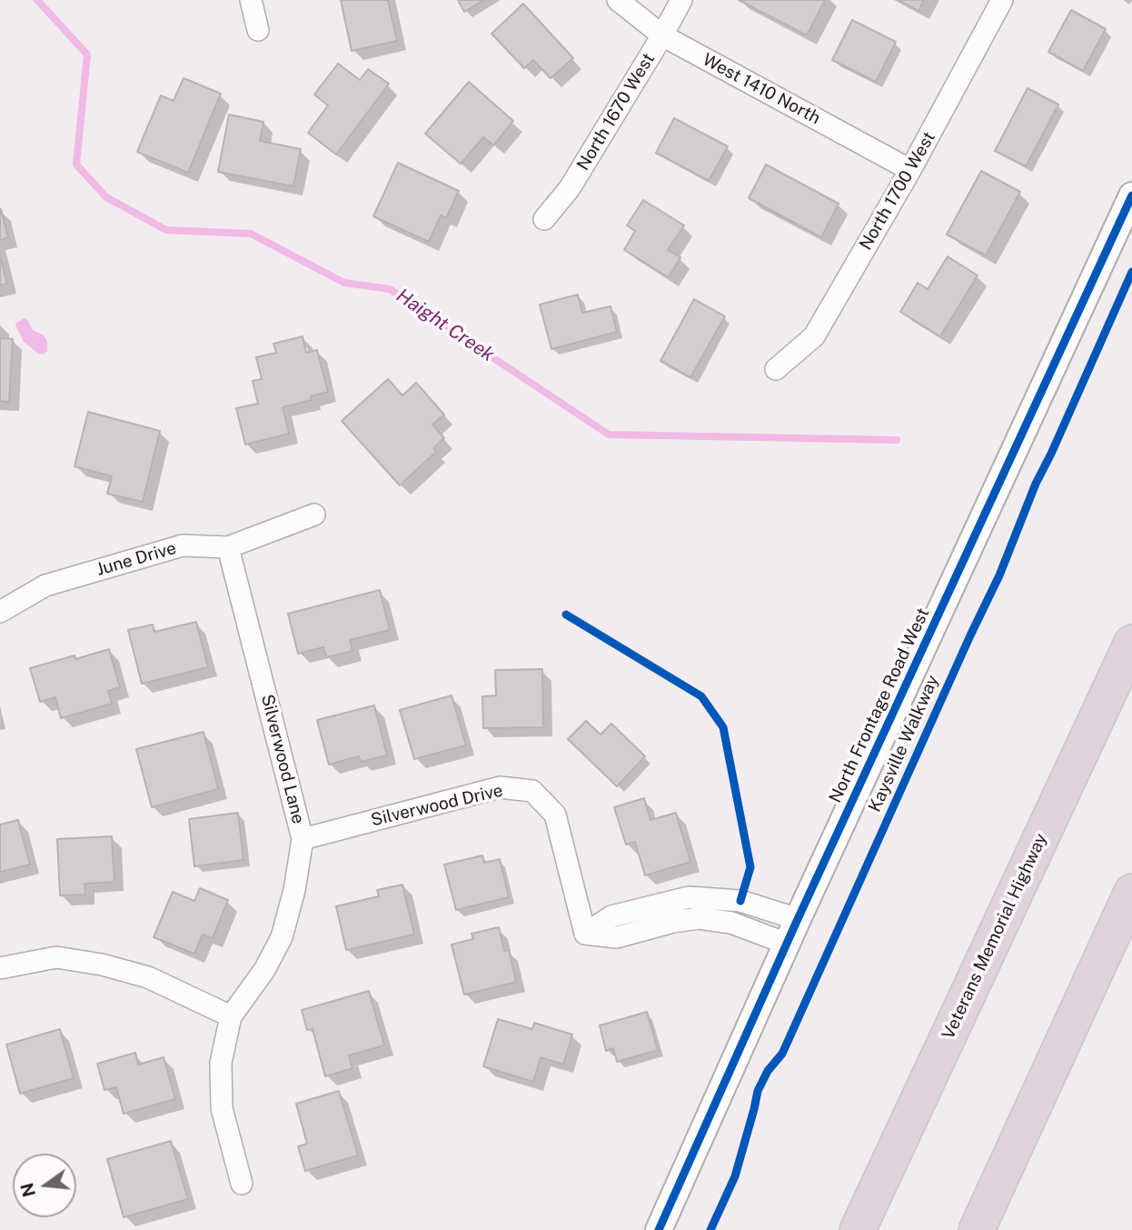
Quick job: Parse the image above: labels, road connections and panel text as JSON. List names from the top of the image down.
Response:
{
  "streets": {
    "highway": ["Veterans Memorial Highway"],
    "street": [
      "West 1410 North",
      "North 1670 West",
      "North 1700 West",
      "June Drive",
      "North Frontage Road West",
      "Silverwood Lane",
      "Silverwood Drive"
    ],
    "cycle path": ["Kaysville Walkway"]
  },
  "crossings": [
    ["West 1410 North", "North 1670 West"],
    ["West 1410 North", "North 1700 West"],
    ["June Drive", "Silverwood Lane"],
    ["Silverwood Lane", "Silverwood Drive"]
  ],
  "water": ["Haight Creek"],
  "north": "left"
}
